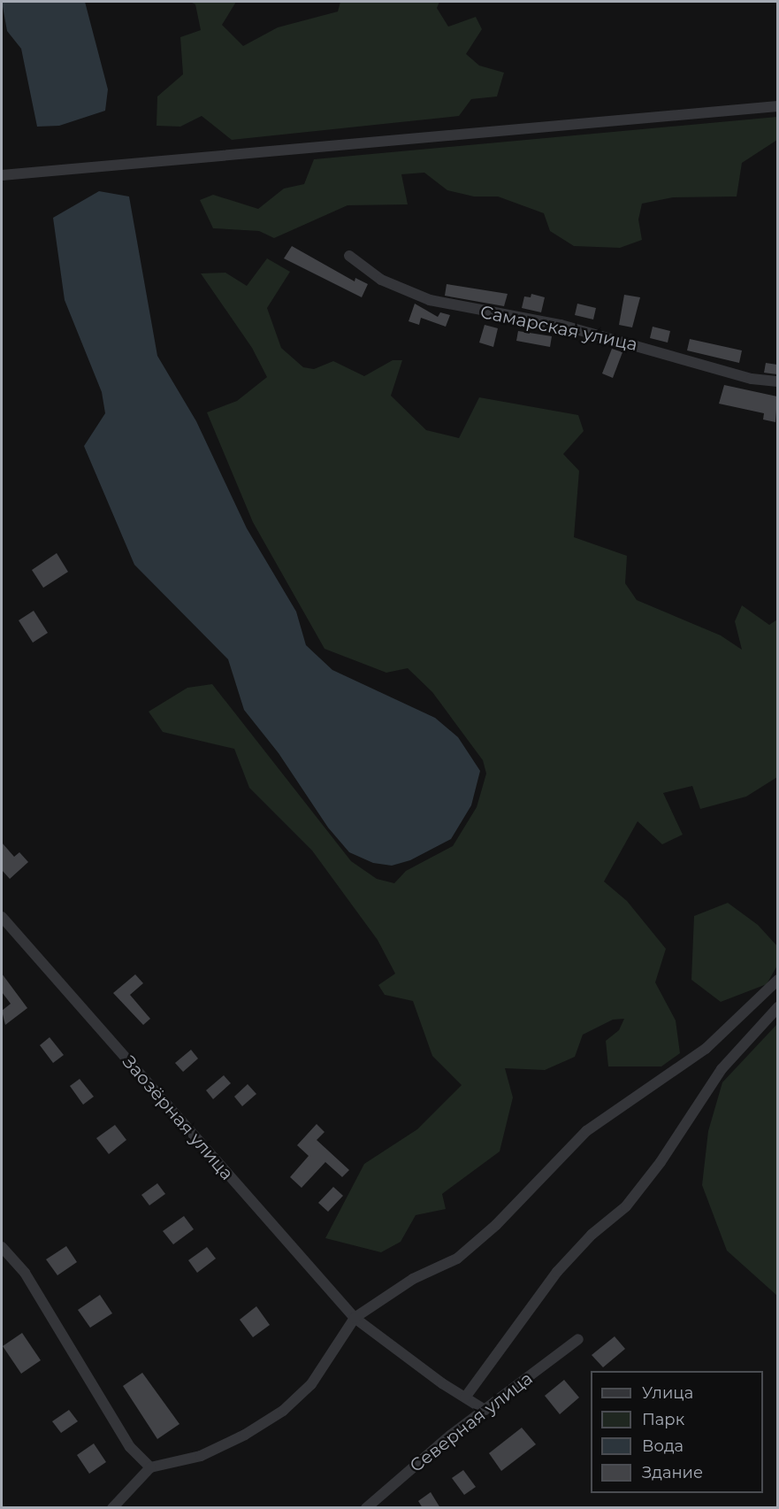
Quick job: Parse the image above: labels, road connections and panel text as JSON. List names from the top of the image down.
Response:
{
  "streets": {
    "street": ["Самарская улица", "Заозёрная улица", "Северная улица"]
  },
  "crossings": [
    ["Заозёрная улица", "Северная улица"]
  ],
  "legend": [
    "Улица",
    "Парк",
    "Вода",
    "Здание"
  ]
}
